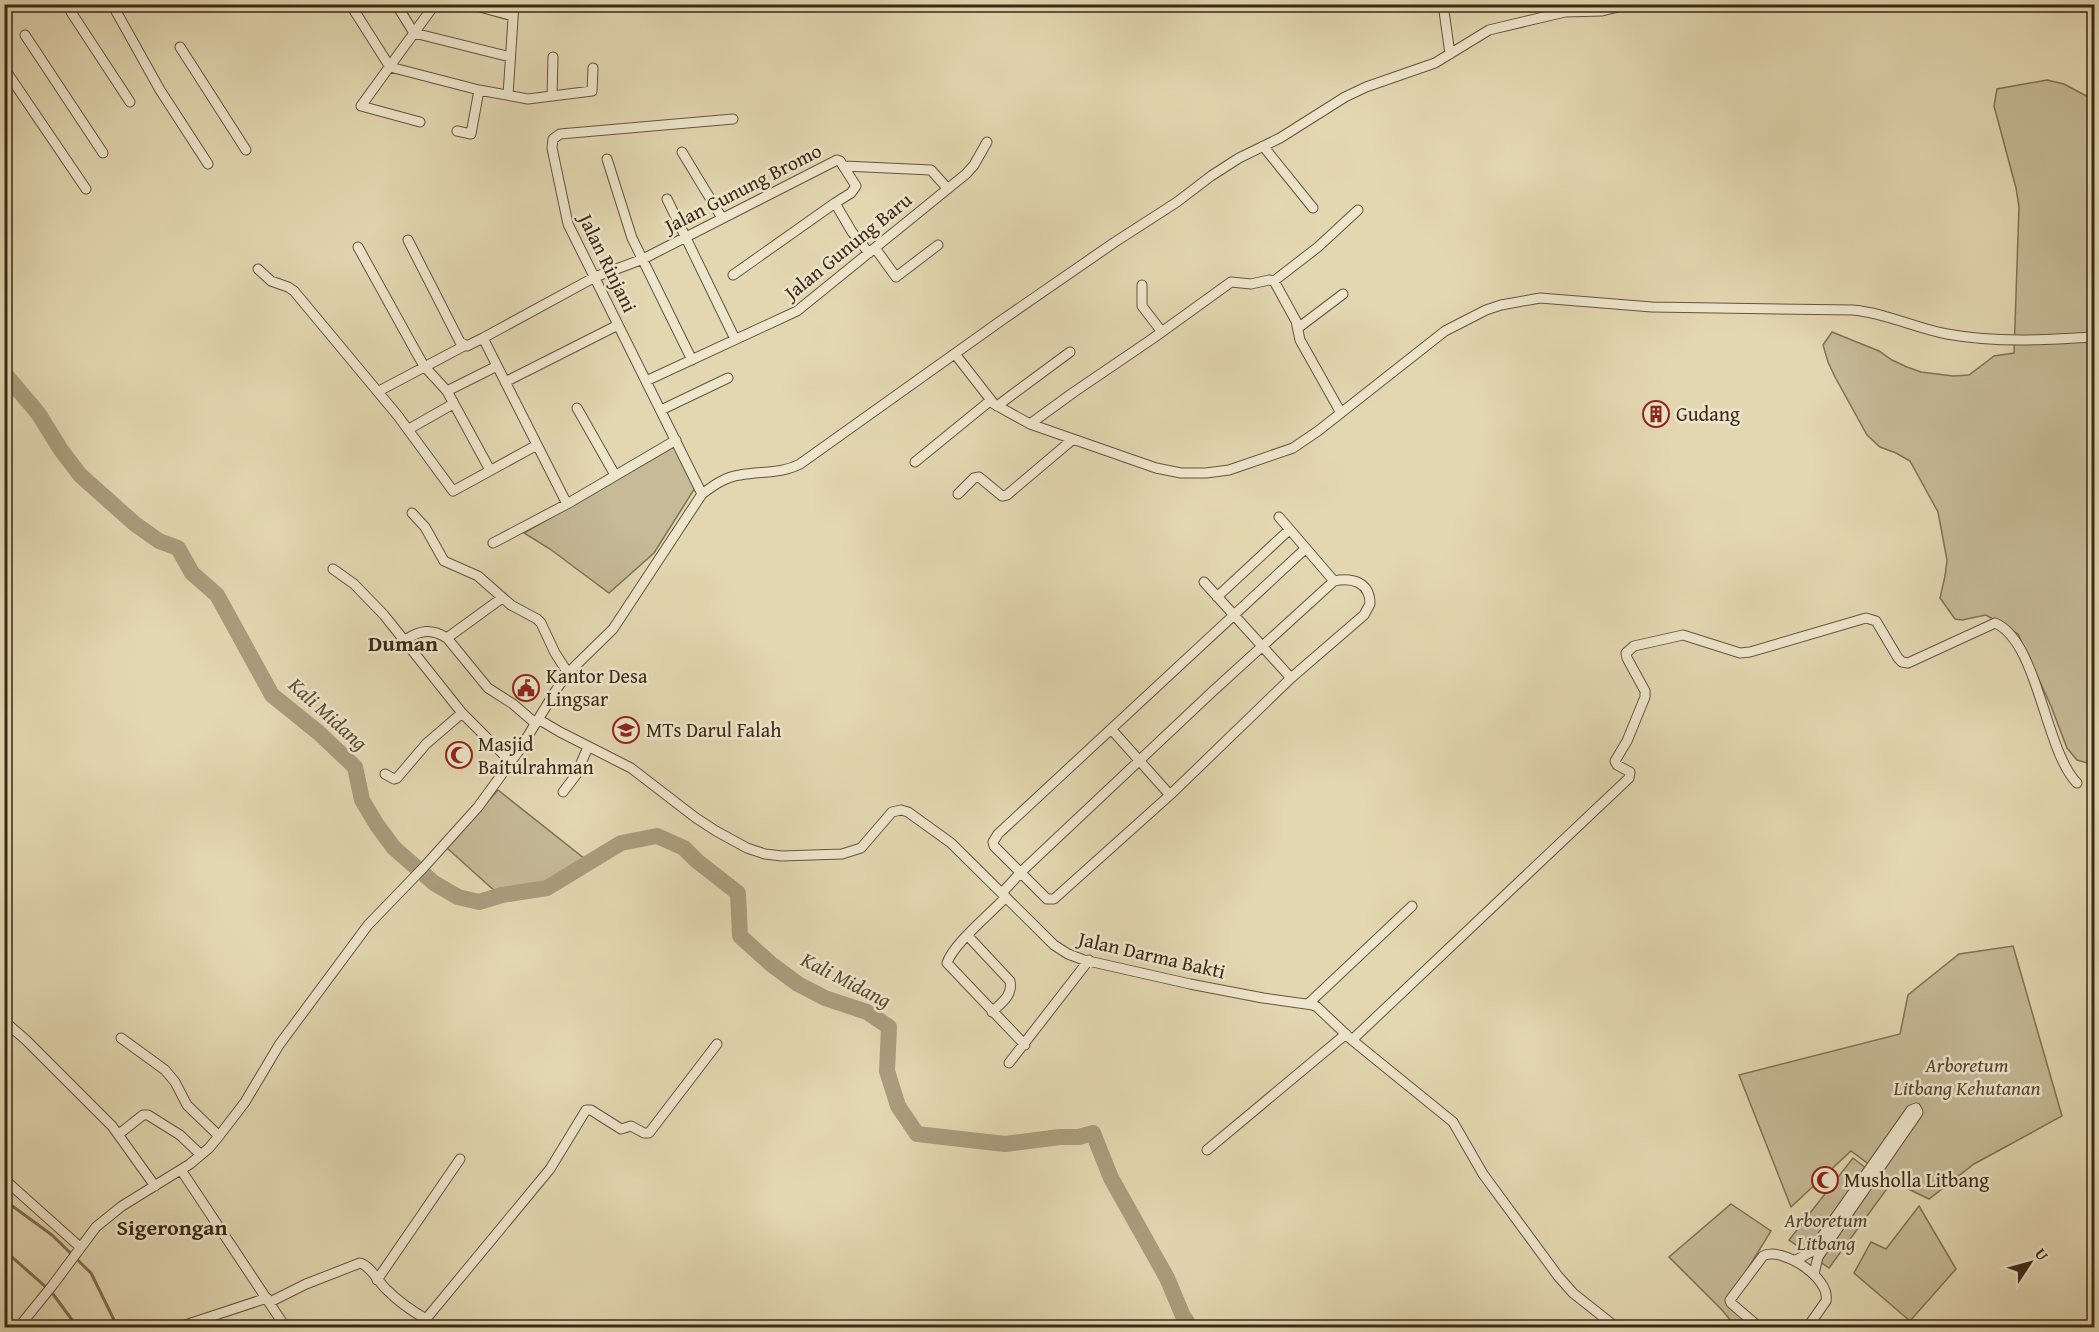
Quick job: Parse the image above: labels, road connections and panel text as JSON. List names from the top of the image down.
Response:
{
  "streets": {
    "street": [
      "Jalan Gunung Bromo",
      "Jalan Gunung Baru",
      "Jalan Rinjani",
      "Jalan Darma Bakti"
    ]
  },
  "crossings": [
    ["Jalan Gunung Bromo", "Jalan Rinjani"],
    ["Jalan Gunung Baru", "Jalan Rinjani"]
  ],
  "districts": ["Duman", "Sigerongan"],
  "water": ["Kali Midang"],
  "parks": ["Arboretum Litbang Kehutanan", "Arboretum Litbang"],
  "places": {
    "building": ["Gudang"],
    "public building": ["Kantor Desa Lingsar"],
    "school or university": ["MTs Darul Falah"],
    "mosque": ["Masjid Baitulrahman", "Musholla Litbang"]
  },
  "north": "top right"
}
